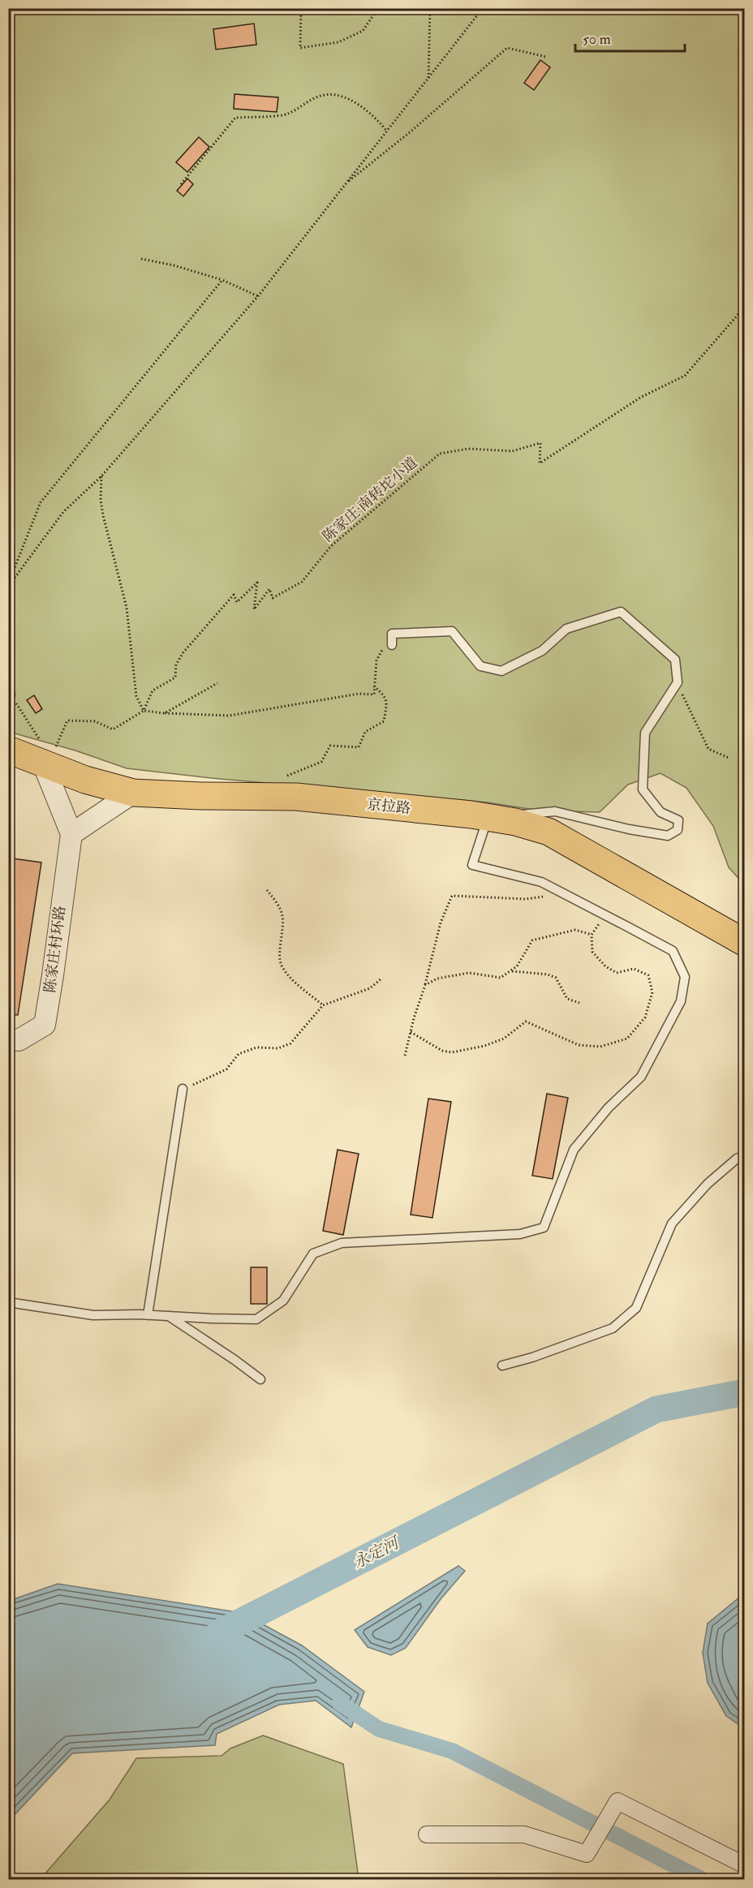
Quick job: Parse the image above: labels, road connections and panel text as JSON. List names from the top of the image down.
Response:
{
  "streets": {
    "highway": ["京拉路"],
    "street": ["陈家庄村环路"],
    "path": ["陈家庄·南转坨小道"]
  },
  "water": ["永定河"],
  "scale_bar": "50 m"
}
